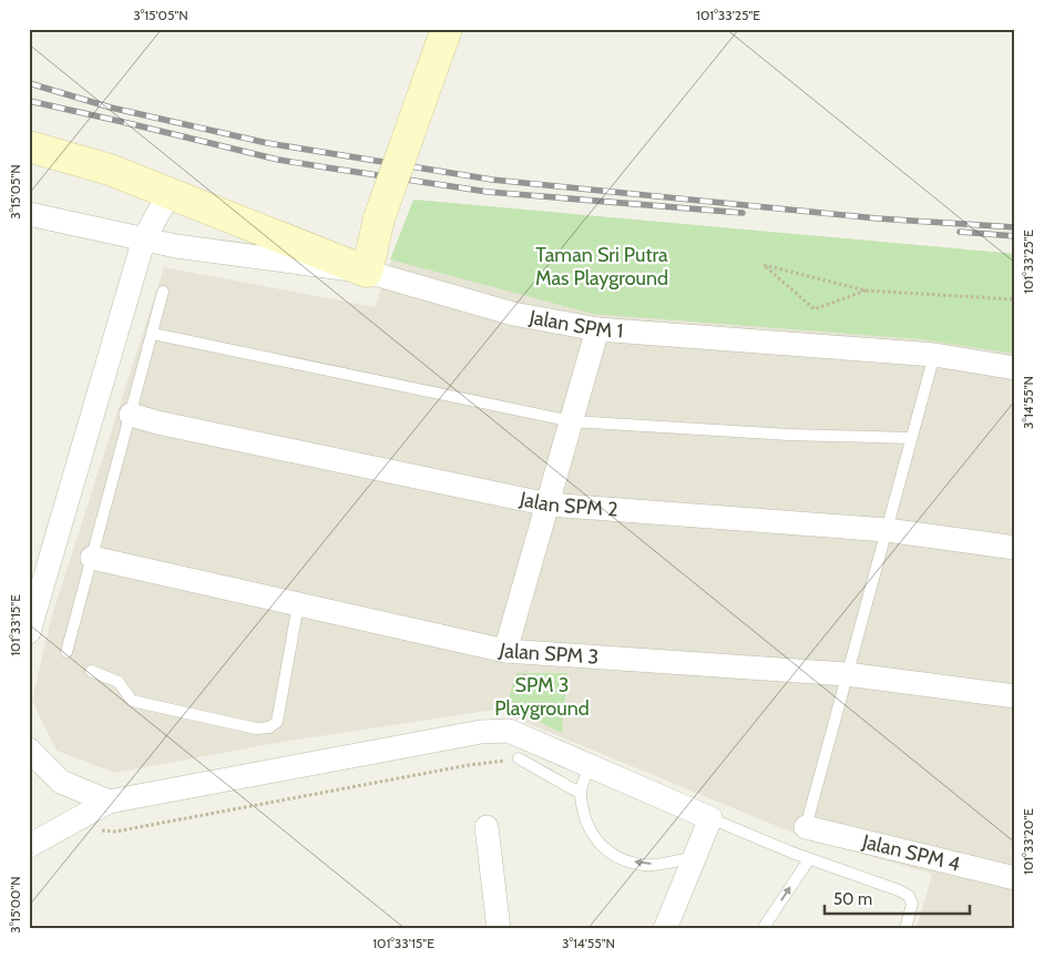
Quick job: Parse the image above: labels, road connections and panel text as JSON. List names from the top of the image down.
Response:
{
  "streets": {
    "street": [
      "Jalan SPM 1",
      "Jalan SPM 2",
      "Jalan SPM 3",
      "Jalan SPM 4"
    ]
  },
  "parks": ["Taman Sri Putra Mas Playground", "SPM 3 Playground"],
  "scale_bar": "50 m",
  "coordinates": [
    "3°15'05\"N",
    "101°33'25\"E",
    "3°14'55\"N",
    "101°33'15\"E",
    "101°33'20\"E",
    "3°15'00\"N"
  ]
}
